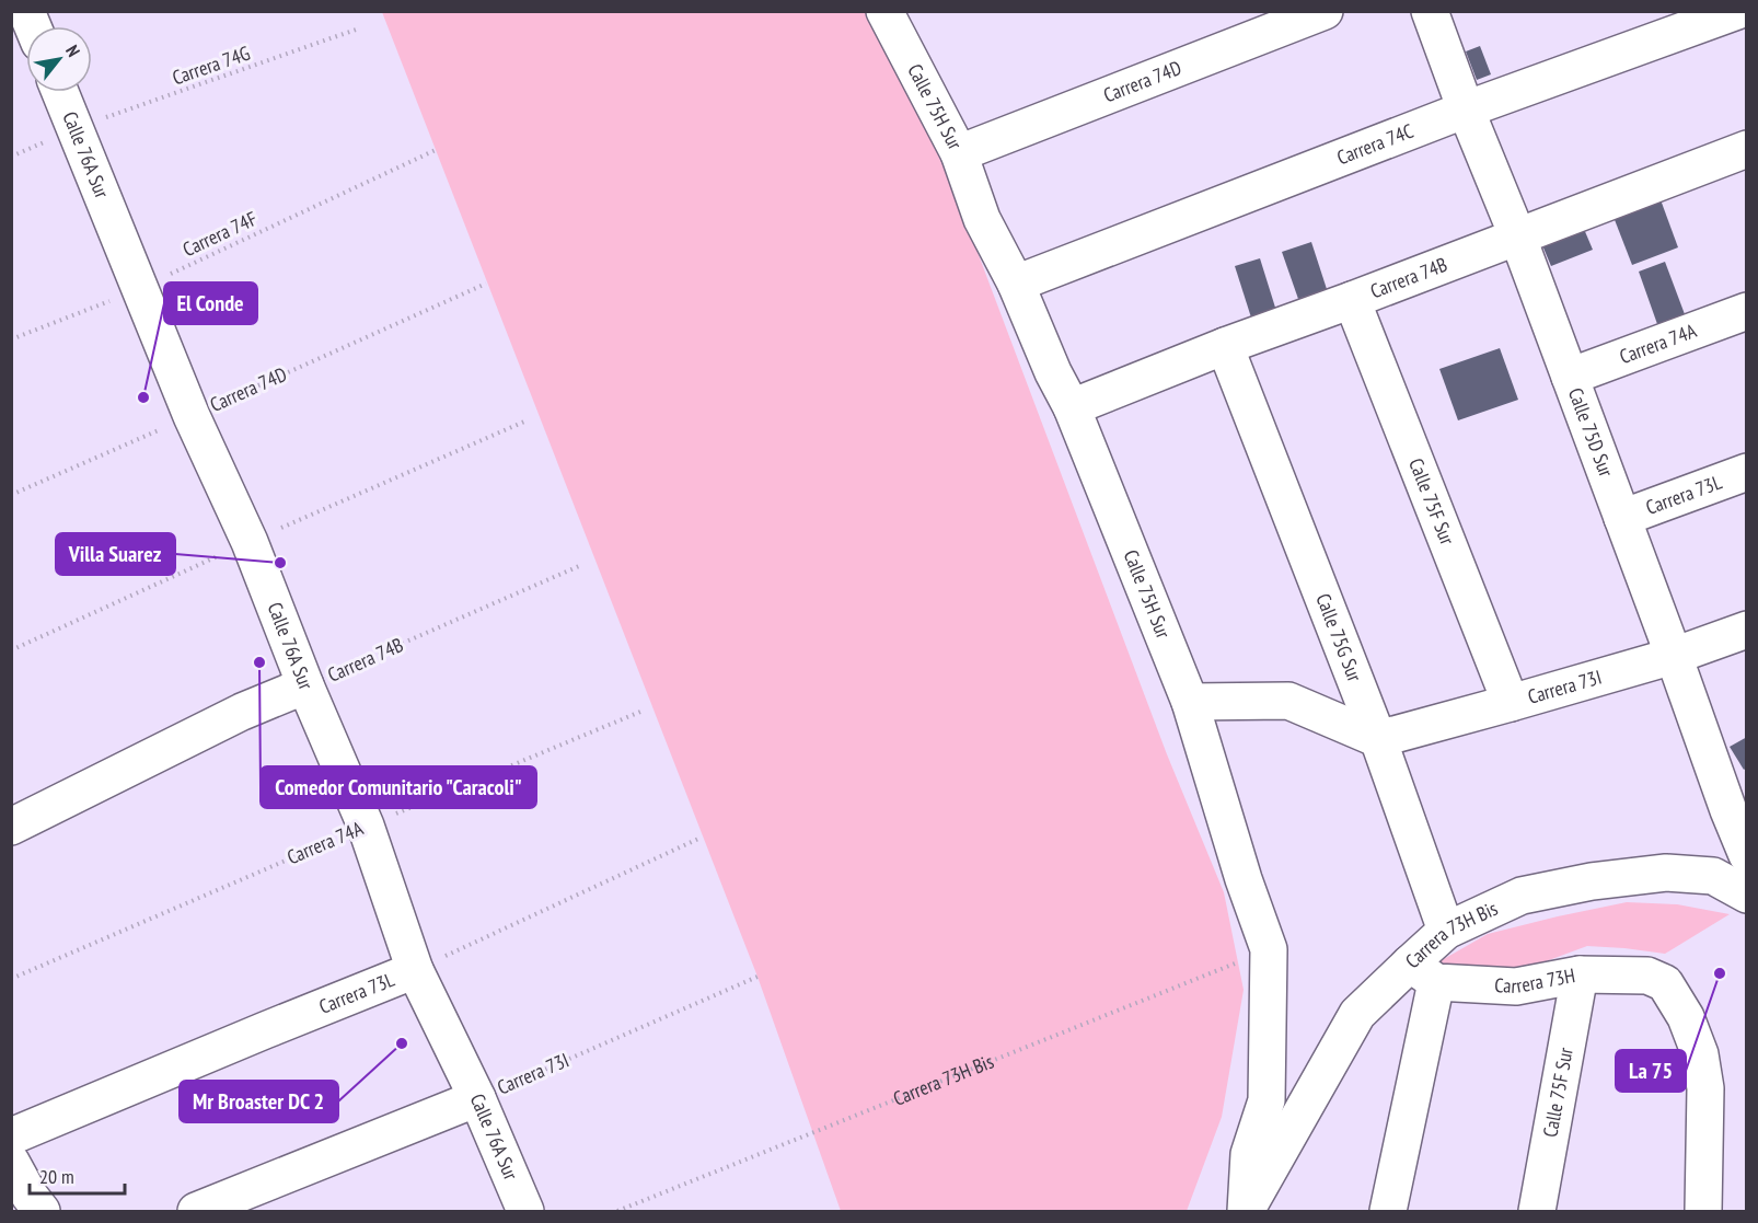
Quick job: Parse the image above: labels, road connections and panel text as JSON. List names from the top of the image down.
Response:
{
  "streets": {
    "street": [
      "Carrera 74D",
      "Calle 75H Sur",
      "Carrera 74C",
      "Calle 76A Sur",
      "Carrera 74B",
      "Carrera 74A",
      "Calle 75D Sur",
      "Carrera 73L",
      "Calle 75F Sur",
      "Calle 75G Sur",
      "Carrera 73I",
      "Carrera 73H Bis",
      "Carrera 73H"
    ],
    "path": ["Carrera 74G", "Carrera 74F"]
  },
  "crossings": [
    ["Carrera 74G", "Calle 76A Sur"],
    ["Carrera 74D", "Calle 75H Sur"],
    ["Carrera 74D", "Calle 76A Sur"],
    ["Calle 75H Sur", "Carrera 74C"],
    ["Calle 75H Sur", "Carrera 74B"],
    ["Calle 75H Sur", "Carrera 73H Bis"],
    ["Carrera 74C", "Calle 75D Sur"],
    ["Calle 76A Sur", "Carrera 74F"],
    ["Calle 76A Sur", "Carrera 74B"],
    ["Calle 76A Sur", "Carrera 74A"],
    ["Calle 76A Sur", "Carrera 73L"],
    ["Calle 76A Sur", "Carrera 73I"],
    ["Carrera 74B", "Calle 75D Sur"],
    ["Carrera 74B", "Calle 75F Sur"],
    ["Carrera 74B", "Calle 75G Sur"],
    ["Carrera 74A", "Calle 75D Sur"],
    ["Calle 75D Sur", "Carrera 73L"],
    ["Calle 75D Sur", "Carrera 73I"],
    ["Calle 75F Sur", "Carrera 73I"],
    ["Calle 75F Sur", "Carrera 73H"],
    ["Calle 75G Sur", "Carrera 73I"],
    ["Calle 75G Sur", "Carrera 73H Bis"],
    ["Carrera 73H Bis", "Carrera 73H"]
  ],
  "places": [
    "El Conde",
    "Villa Suarez",
    "Comedor Comunitario \"Caracoli\"",
    "La 75",
    "Mr Broaster DC 2"
  ],
  "scale_bar": "20 m",
  "north": "top right"
}
